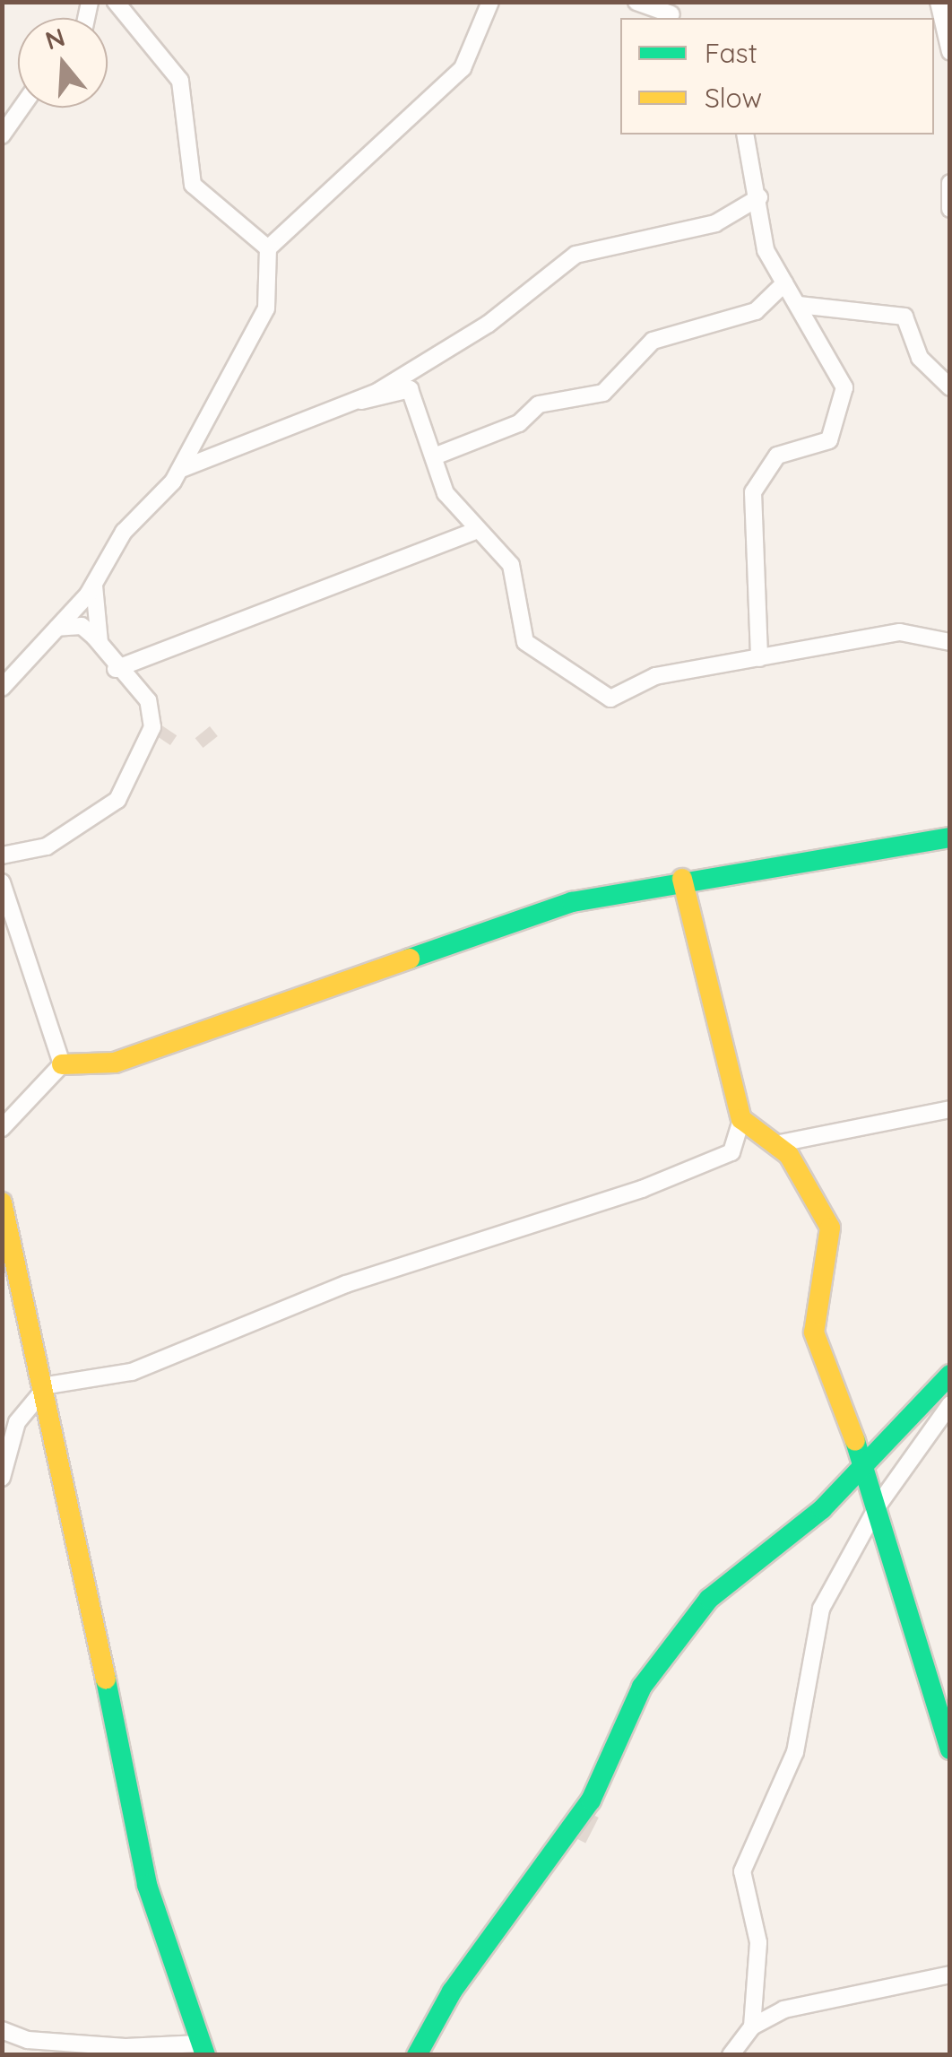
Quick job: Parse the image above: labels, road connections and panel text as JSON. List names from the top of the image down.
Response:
{
  "legend": ["Fast", "Slow"],
  "north": "top"
}
